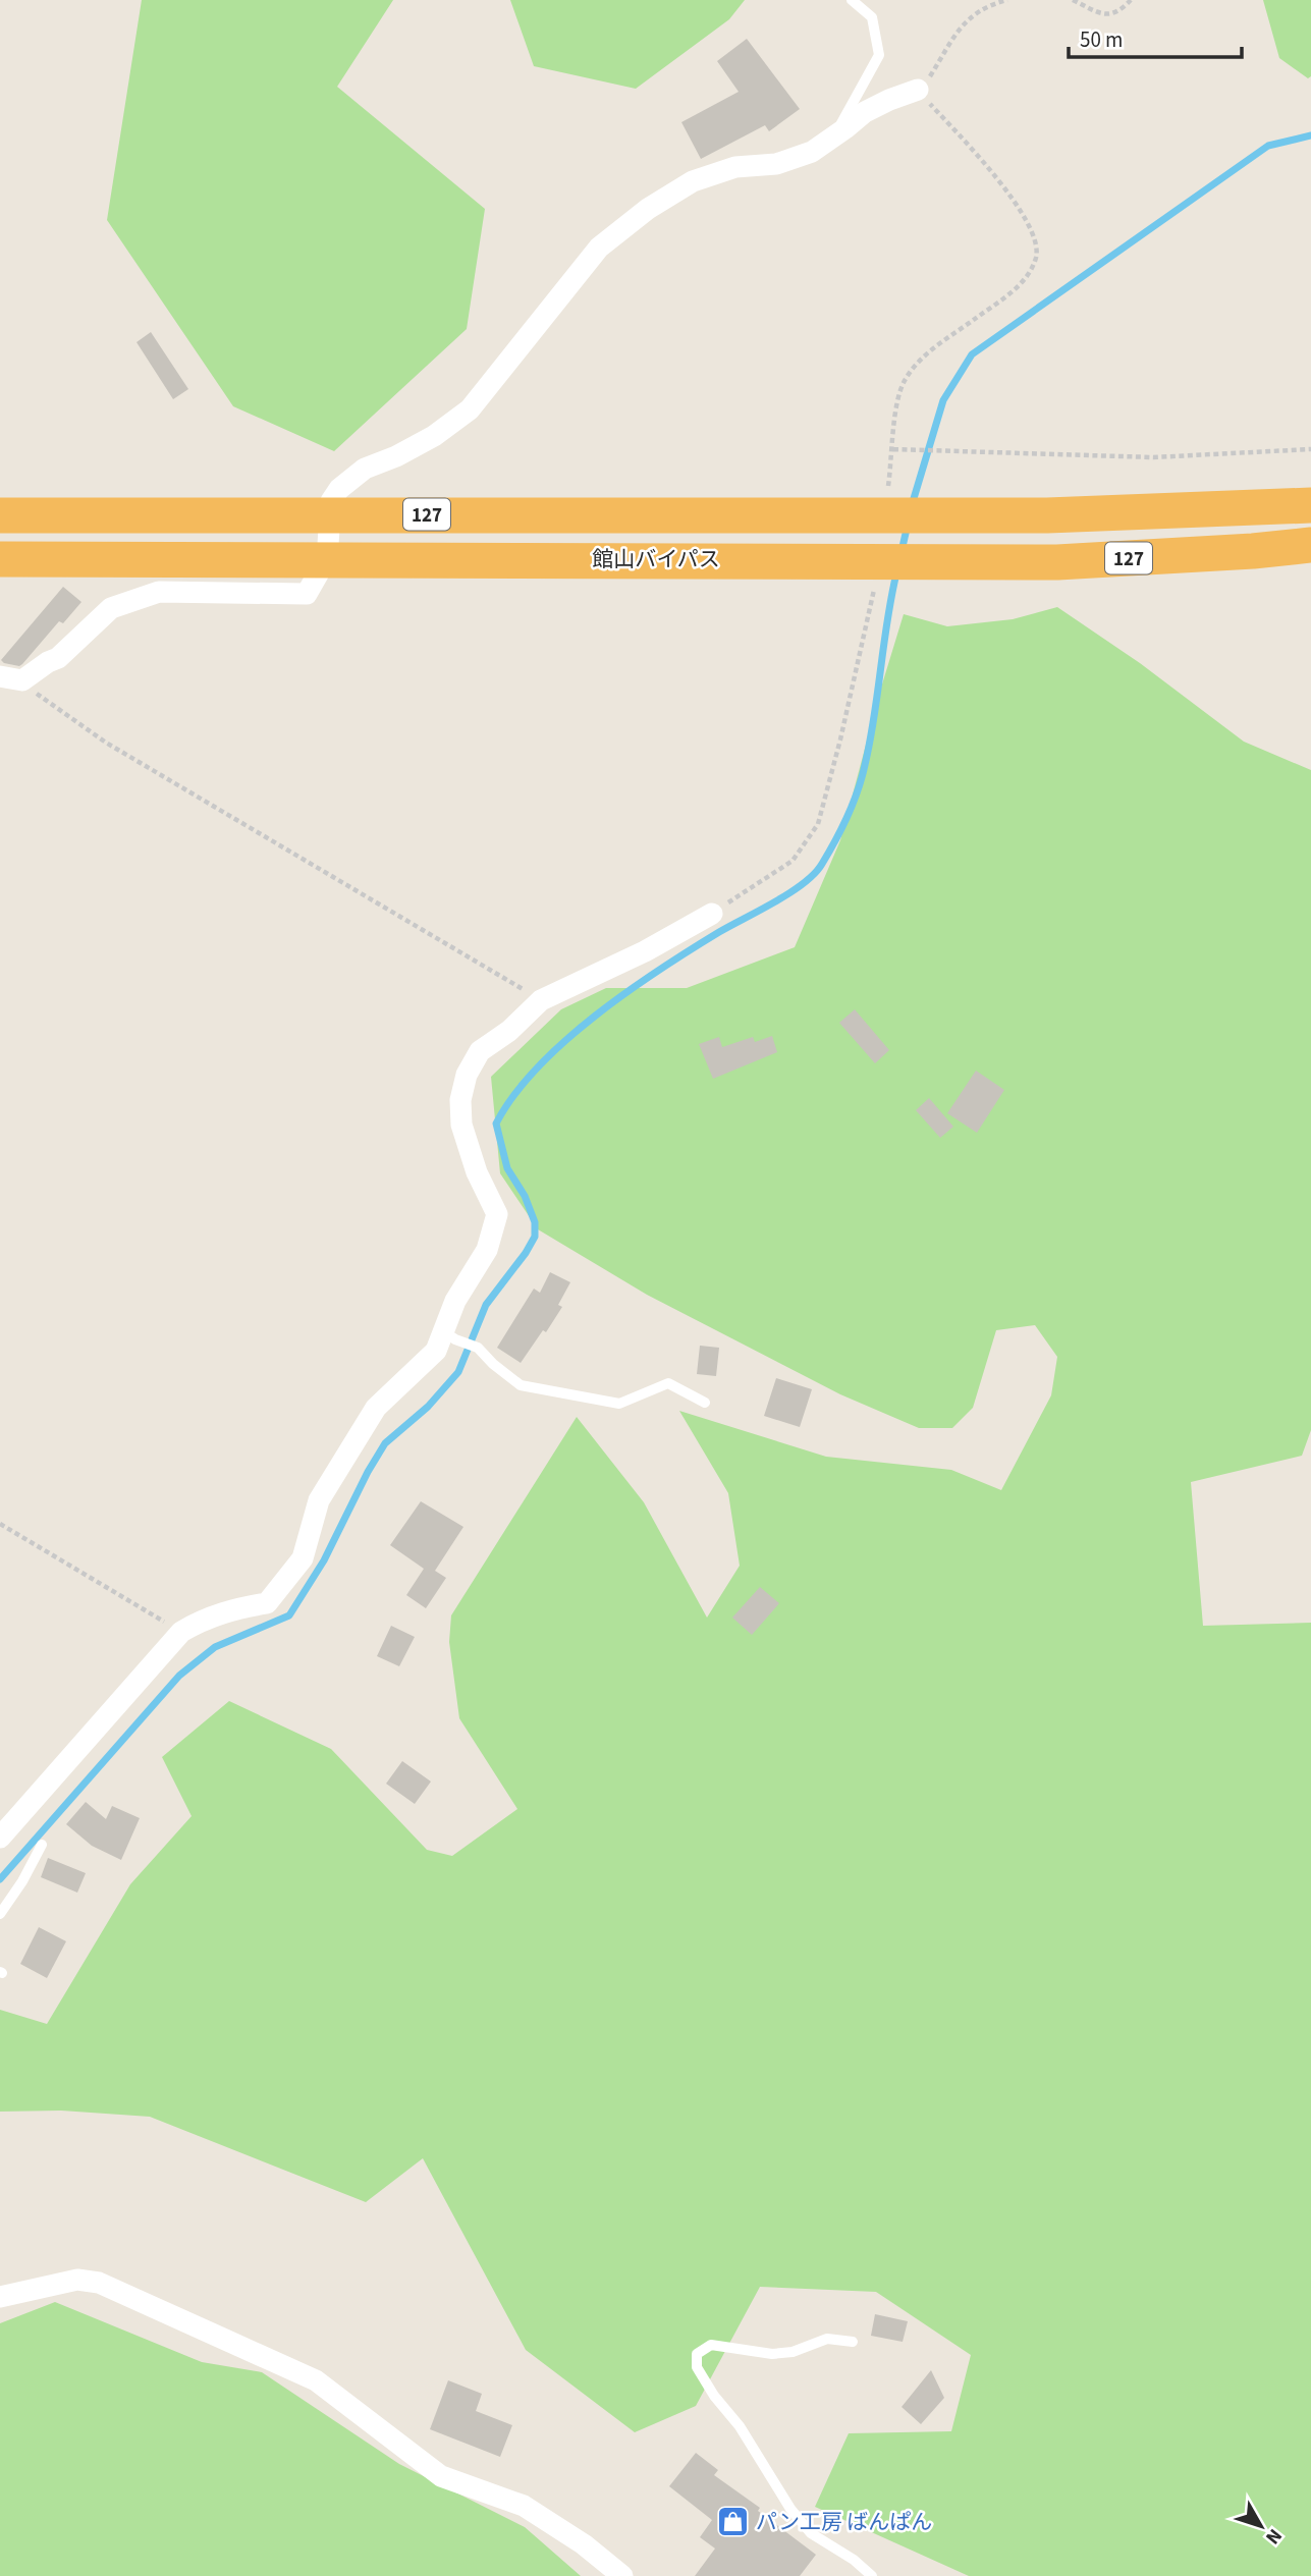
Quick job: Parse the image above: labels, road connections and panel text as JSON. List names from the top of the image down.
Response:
{
  "streets": {
    "highway": ["127", "館山バイパス"]
  },
  "places": {
    "shop": ["パン工房 ばんぱん"]
  },
  "scale_bar": "50 m",
  "north": "bottom right"
}
